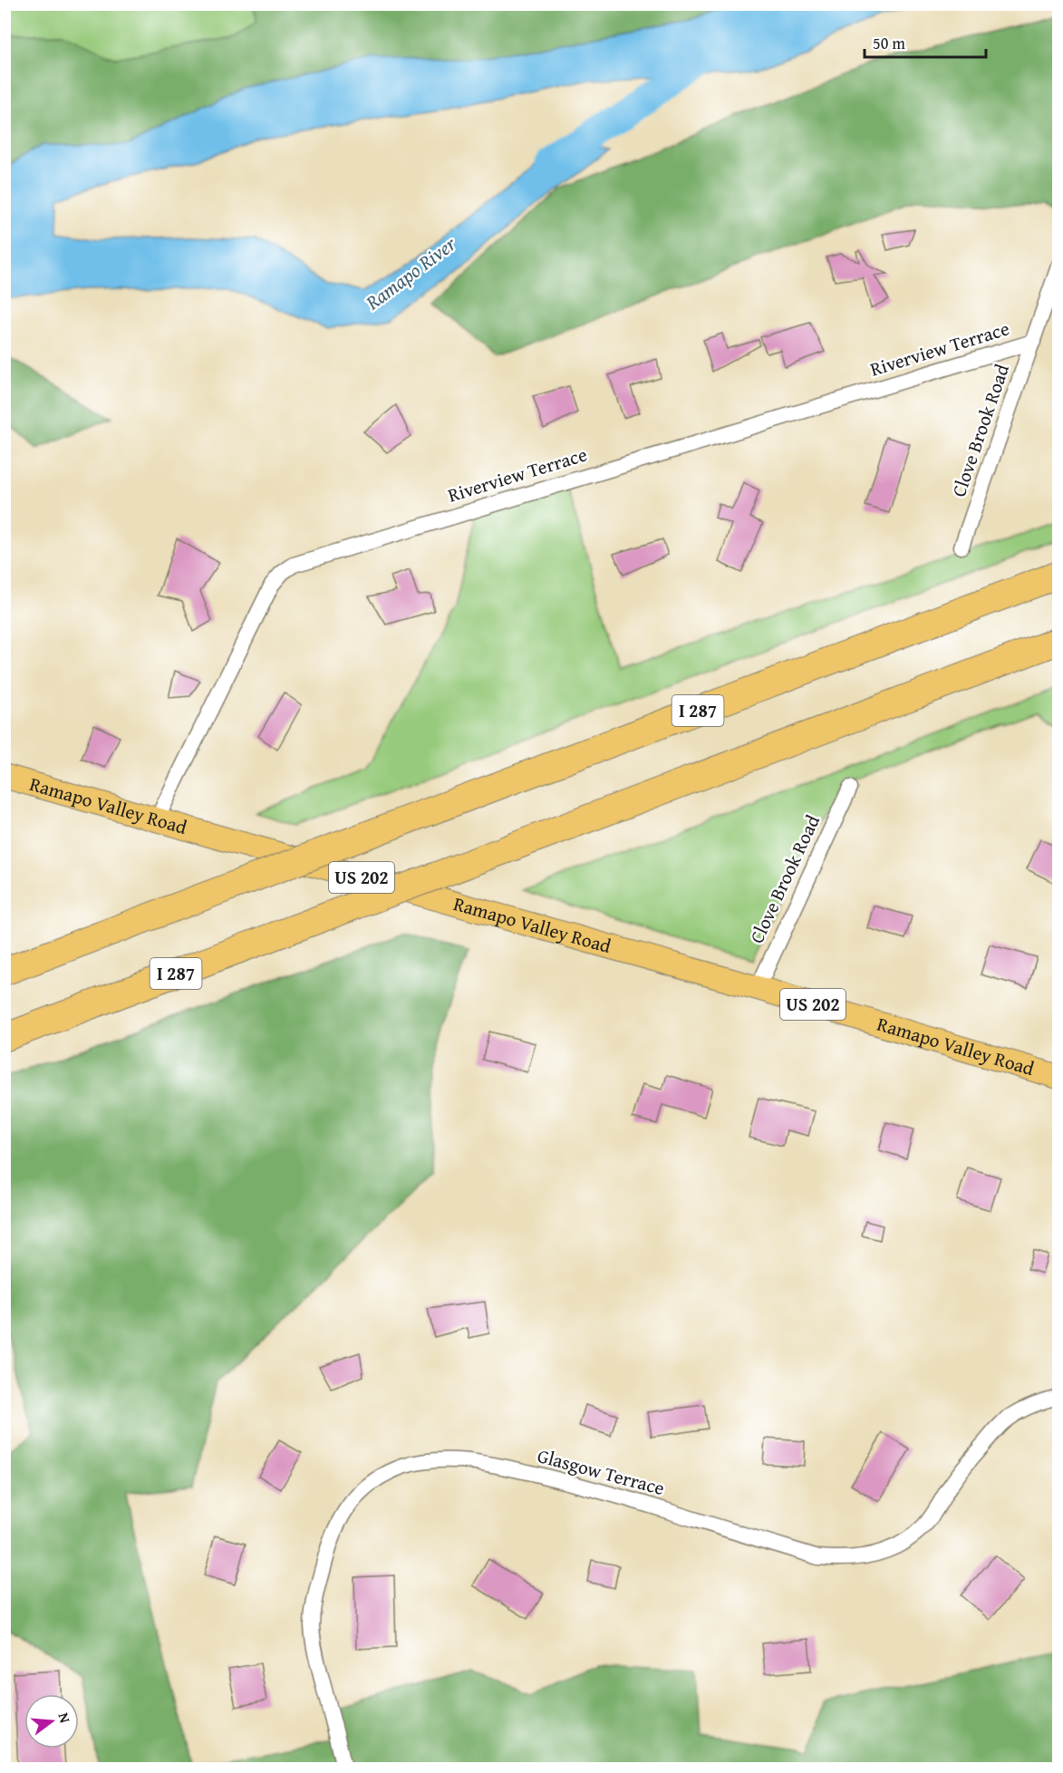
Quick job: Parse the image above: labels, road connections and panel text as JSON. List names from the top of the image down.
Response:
{
  "streets": {
    "highway": ["I 287"],
    "main road": ["Ramapo Valley Road", "US 202"],
    "street": ["Riverview Terrace", "Clove Brook Road", "Glasgow Terrace"]
  },
  "crossings": [
    ["Riverview Terrace", "Clove Brook Road"],
    ["Riverview Terrace", "Ramapo Valley Road"],
    ["Clove Brook Road", "Ramapo Valley Road"]
  ],
  "water": ["Ramapo River"],
  "scale_bar": "50 m",
  "north": "right"
}
